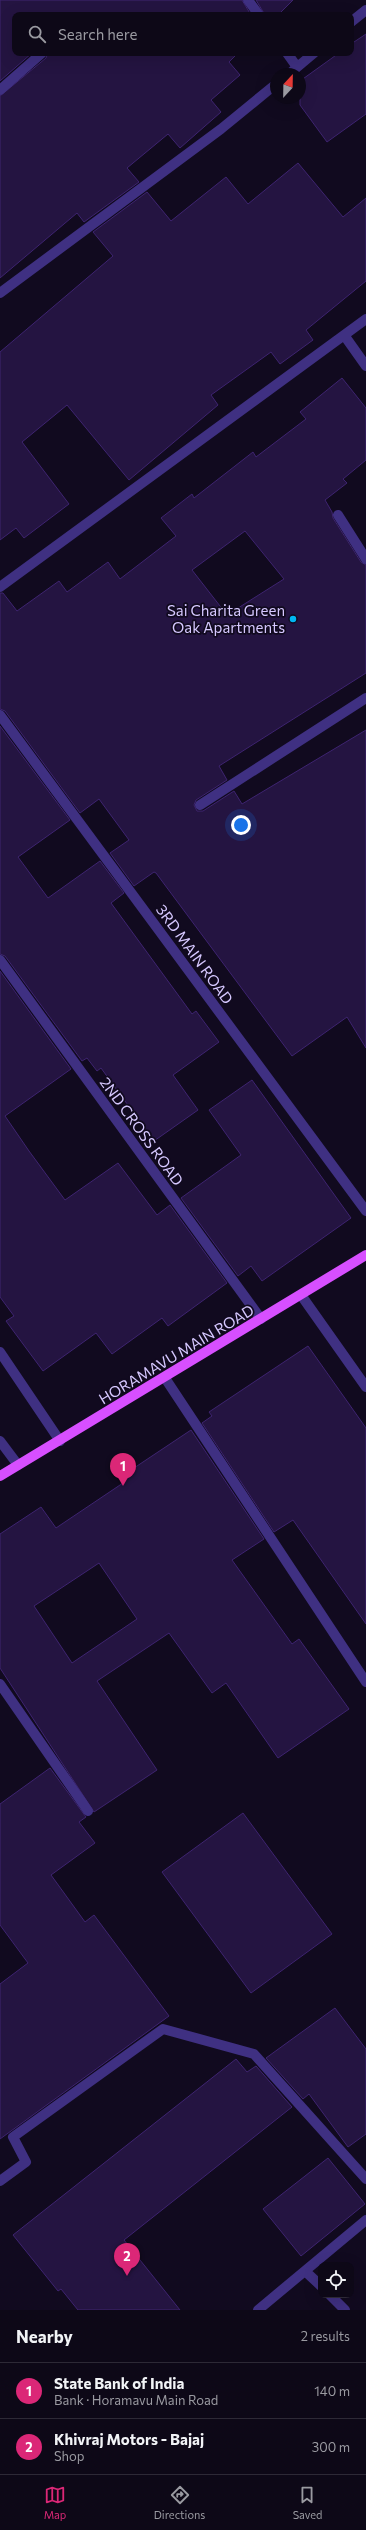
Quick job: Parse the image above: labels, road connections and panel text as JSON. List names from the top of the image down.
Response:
{
  "streets": {
    "main road": ["HORAMAVU MAIN ROAD"],
    "street": ["3RD MAIN ROAD", "2ND CROSS ROAD"]
  },
  "crossings": [
    ["2ND CROSS ROAD", "HORAMAVU MAIN ROAD"]
  ],
  "places": ["Sai Charita Green Oak Apartments"],
  "north": "top",
  "page": {
    "search": "Search here",
    "pins": ["1", "2"],
    "heading": ["Nearby", "2 results"],
    "list": [
      {
        "mark": "1",
        "name": "State Bank of India",
        "note": "Bank · Horamavu Main Road",
        "value": "140 m"
      },
      {
        "mark": "2",
        "name": "Khivraj Motors - Bajaj",
        "note": "Shop",
        "value": "300 m"
      }
    ],
    "nav": ["Map", "Directions", "Saved"]
  }
}
